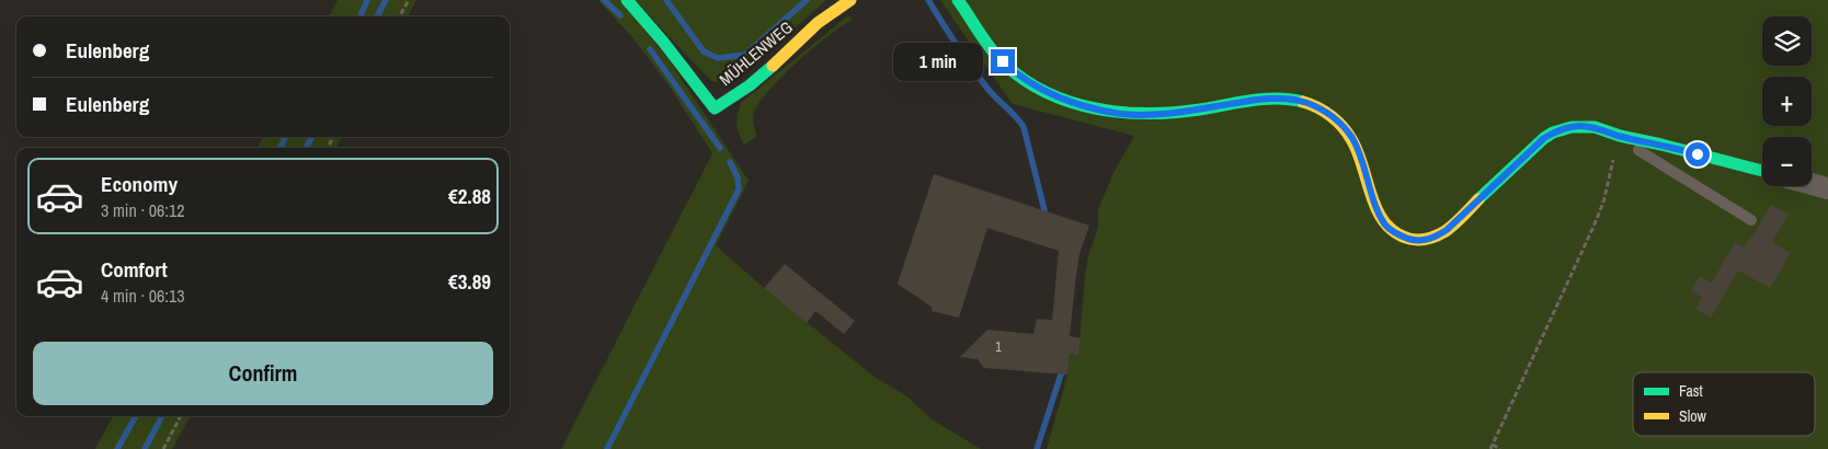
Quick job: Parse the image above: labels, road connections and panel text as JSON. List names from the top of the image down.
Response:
{
  "streets": {
    "street": ["MÜHLENWEG"]
  },
  "house_numbers": ["1"],
  "legend": ["Fast", "Slow"],
  "page": {
    "map_buttons": ["+", "−"],
    "banner": ["Eulenberg", "Eulenberg"],
    "bubble": "1 min",
    "list": [
      {
        "name": "Economy",
        "note": "3 min · 06:12",
        "value": "€2.88"
      },
      {
        "name": "Comfort",
        "note": "4 min · 06:13",
        "value": "€3.89"
      }
    ],
    "buttons": "Confirm"
  }
}
